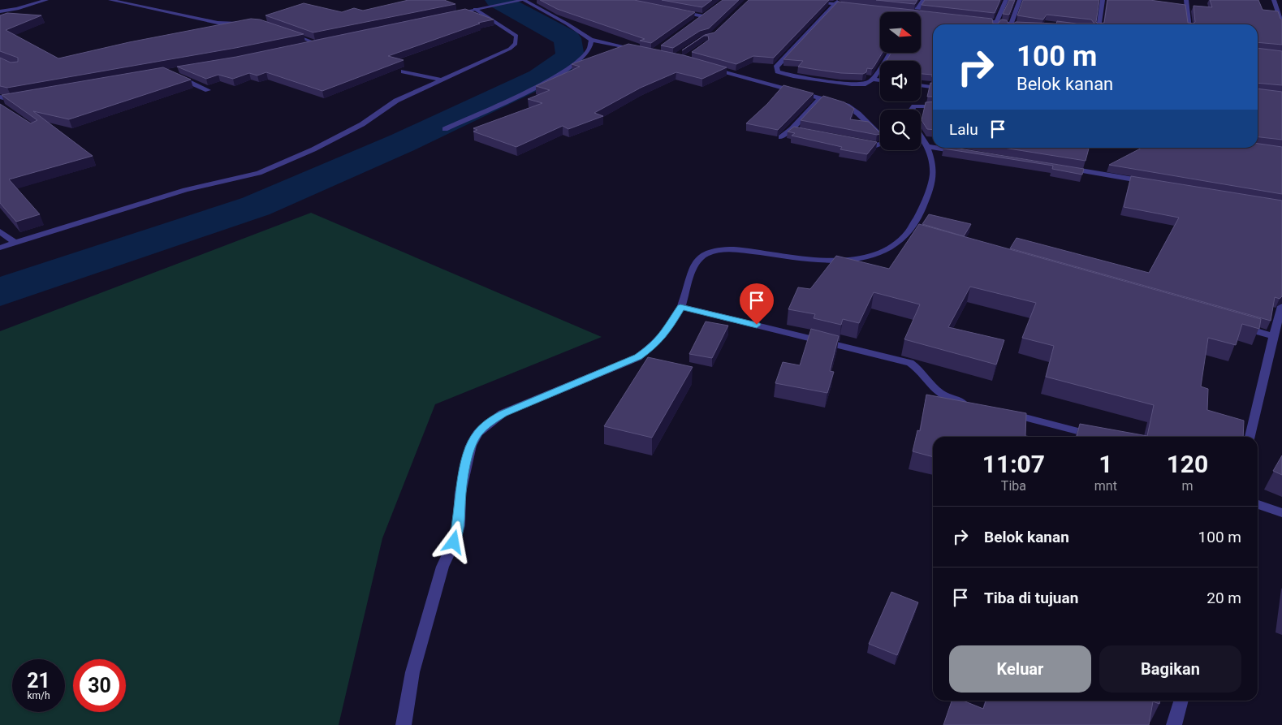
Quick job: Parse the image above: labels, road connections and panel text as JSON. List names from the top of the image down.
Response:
{
  "north": "right",
  "page": {
    "turn": ["100 m", "Belok kanan"],
    "then": "Lalu",
    "eta": [
      "11:07",
      "Tiba",
      "1",
      "mnt",
      "120",
      "m"
    ],
    "list": [
      {
        "name": "Belok kanan",
        "value": "100 m"
      },
      {
        "name": "Tiba di tujuan",
        "value": "20 m"
      }
    ],
    "buttons": ["Keluar", "Bagikan"],
    "speed": "21 km/h",
    "limit": "30"
  }
}
